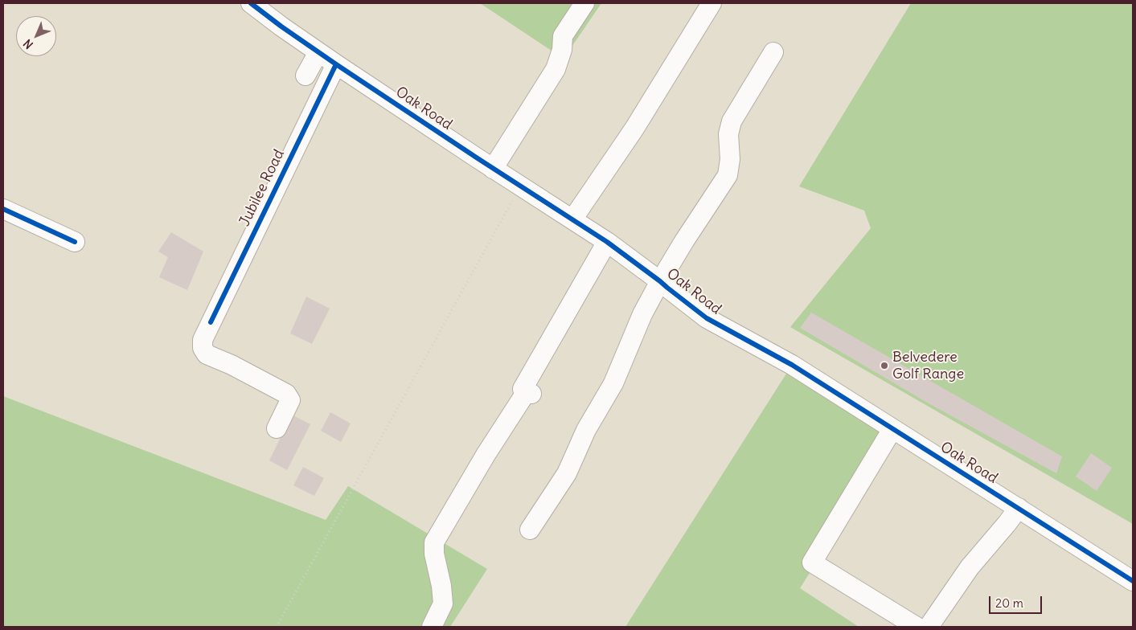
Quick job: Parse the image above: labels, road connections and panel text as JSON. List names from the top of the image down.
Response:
{
  "streets": {
    "street": ["Oak Road", "Jubilee Road"]
  },
  "crossings": [
    ["Oak Road", "Jubilee Road"]
  ],
  "places": ["Belvedere Golf Range"],
  "scale_bar": "20 m",
  "north": "bottom left"
}
